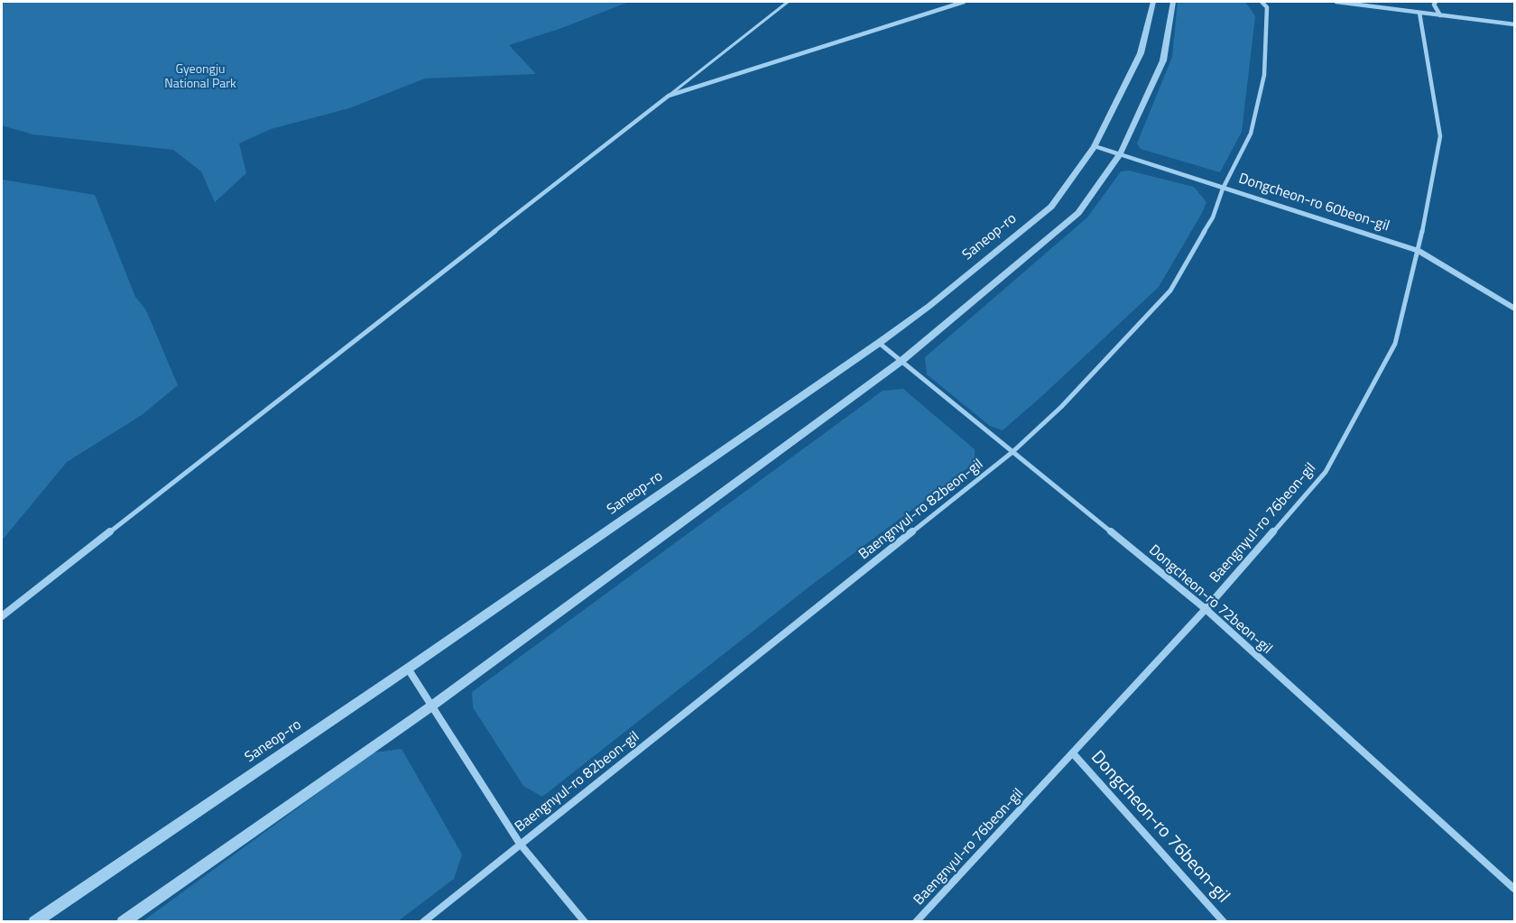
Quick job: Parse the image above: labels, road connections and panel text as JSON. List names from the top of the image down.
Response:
{
  "streets": {
    "street": [
      "Dongcheon-ro 60beon-gil",
      "Saneop-ro",
      "Baengnyul-ro 82beon-gil",
      "Baengnyul-ro 76beon-gil",
      "Dongcheon-ro 72beon-gil",
      "Dongcheon-ro 76beon-gil"
    ]
  },
  "crossings": [
    ["Dongcheon-ro 60beon-gil", "Saneop-ro"],
    ["Dongcheon-ro 60beon-gil", "Baengnyul-ro 82beon-gil"],
    ["Dongcheon-ro 60beon-gil", "Baengnyul-ro 76beon-gil"],
    ["Saneop-ro", "Dongcheon-ro 72beon-gil"],
    ["Baengnyul-ro 82beon-gil", "Dongcheon-ro 72beon-gil"],
    ["Baengnyul-ro 76beon-gil", "Dongcheon-ro 72beon-gil"],
    ["Baengnyul-ro 76beon-gil", "Dongcheon-ro 76beon-gil"]
  ],
  "parks": ["Gyeongju National Park"]
}
